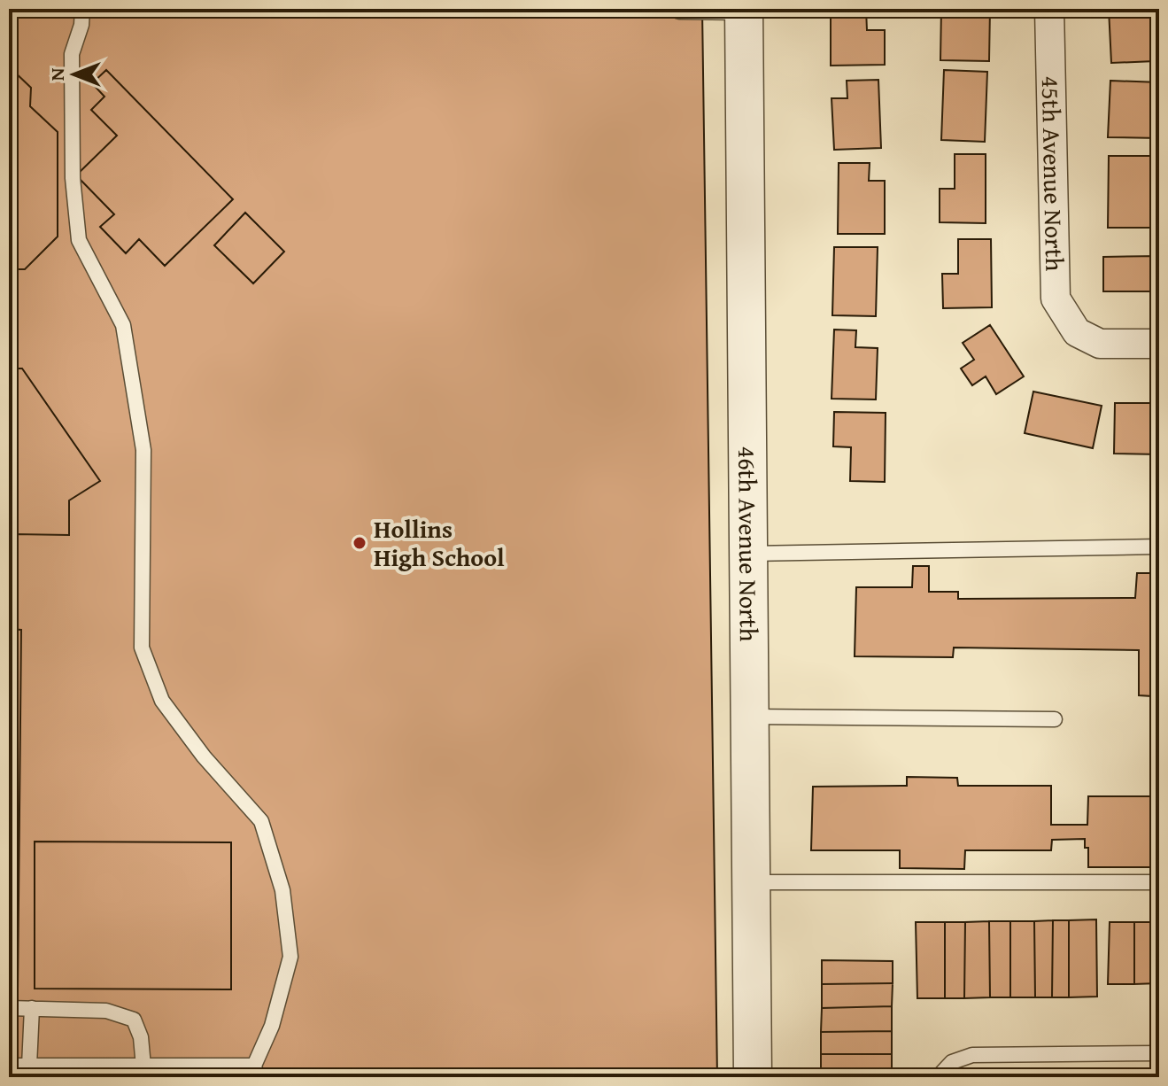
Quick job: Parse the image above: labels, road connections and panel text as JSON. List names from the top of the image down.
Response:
{
  "streets": {
    "street": ["45th Avenue North", "46th Avenue North"]
  },
  "places": ["Hollins High School"],
  "north": "left"
}
